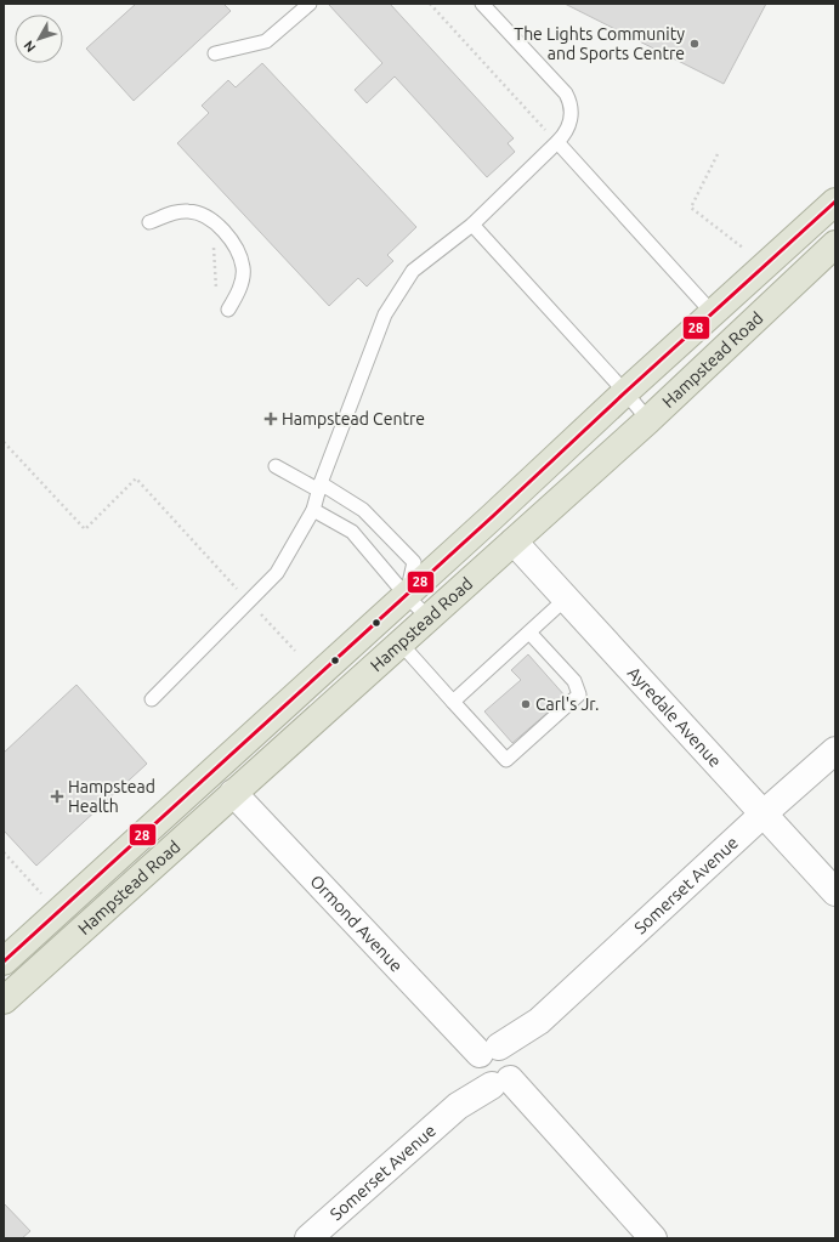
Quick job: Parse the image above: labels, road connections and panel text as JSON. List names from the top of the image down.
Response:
{
  "streets": {
    "highway": ["Hampstead Road"],
    "street": ["Ayredale Avenue", "Somerset Avenue", "Ormond Avenue"]
  },
  "crossings": [
    ["Hampstead Road", "Ayredale Avenue"],
    ["Hampstead Road", "Ormond Avenue"],
    ["Ayredale Avenue", "Somerset Avenue"],
    ["Somerset Avenue", "Ormond Avenue"]
  ],
  "places": {
    "other": ["The Lights Community and Sports Centre", "Carl's Jr."],
    "health": ["Hampstead Centre", "Hampstead Health"]
  },
  "lines": ["transit line 28"],
  "north": "bottom left"
}
